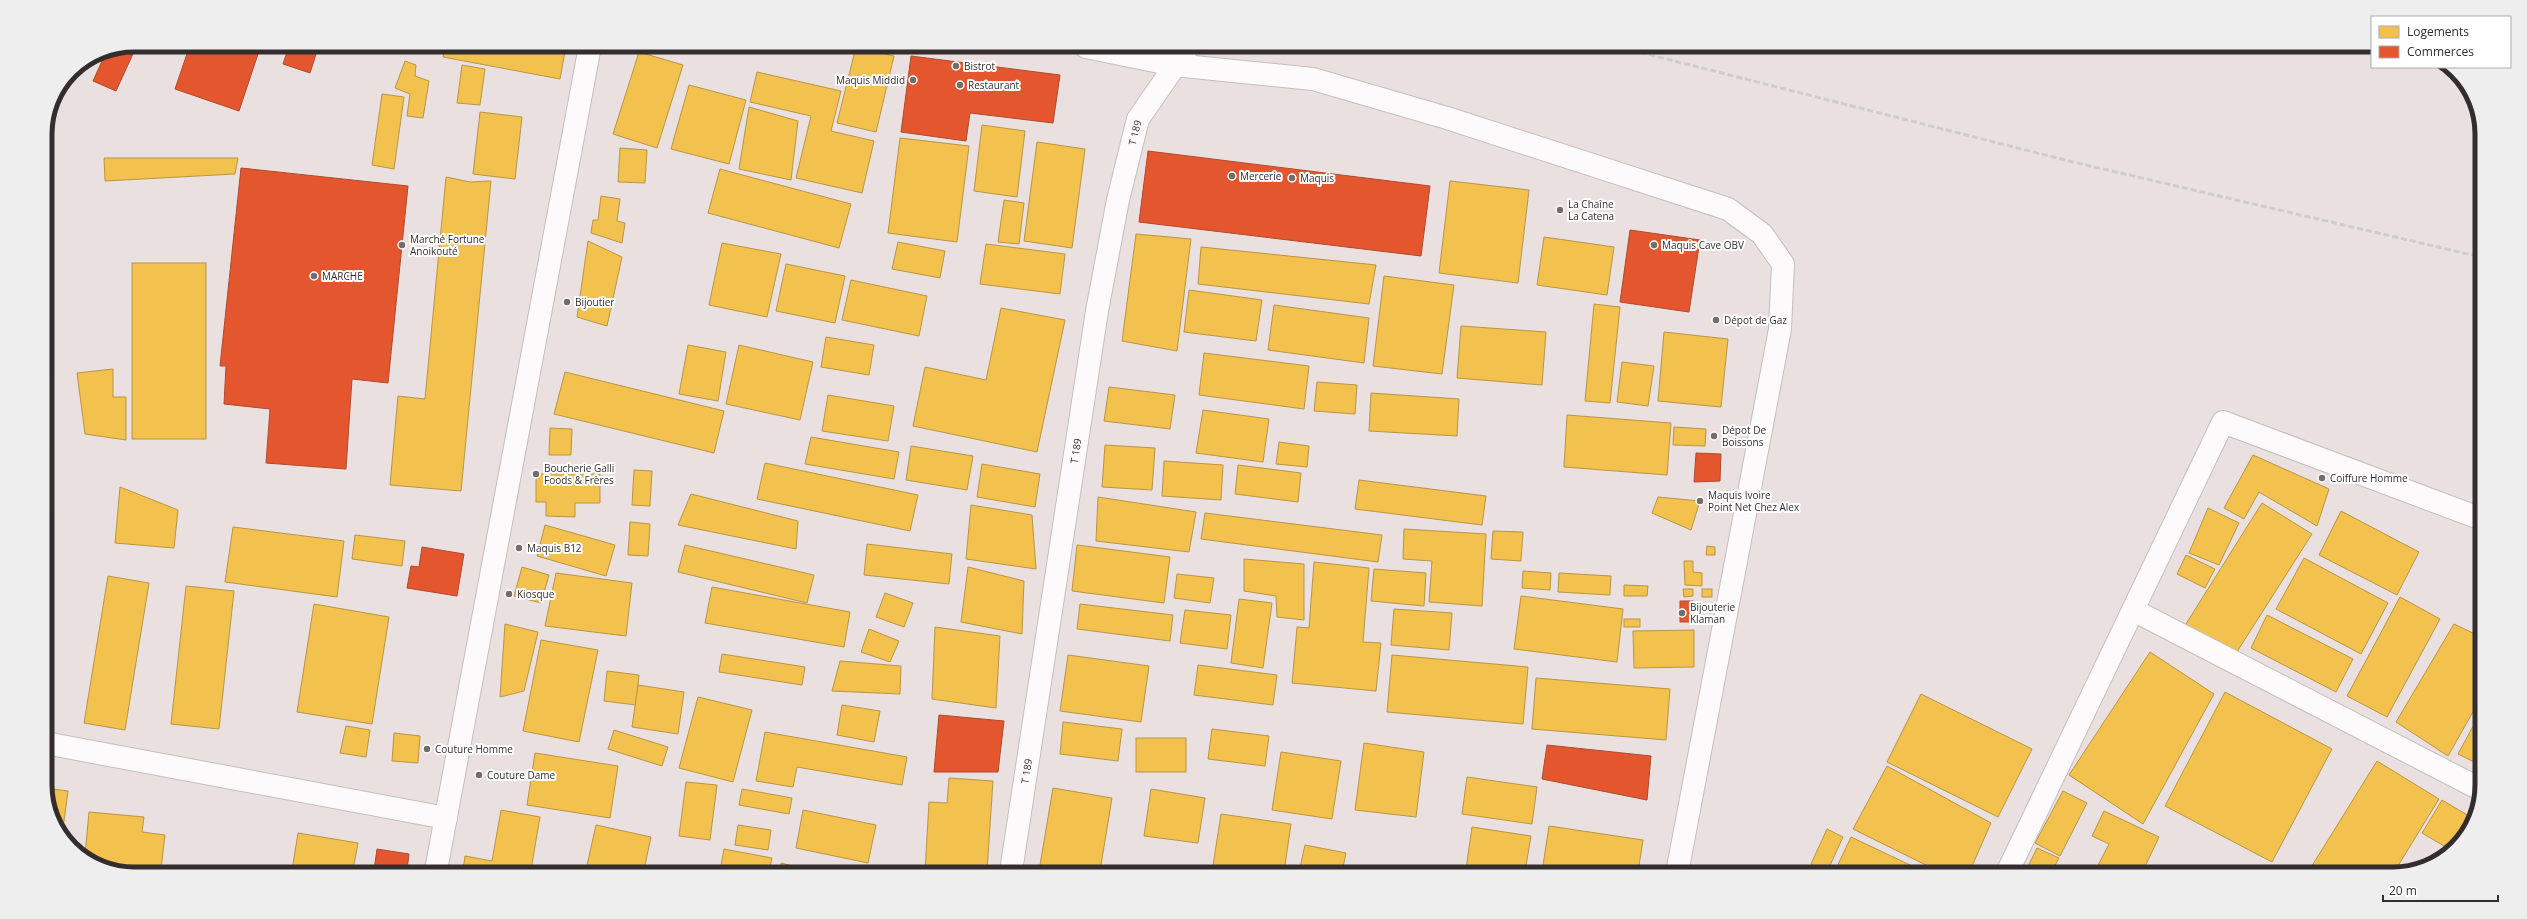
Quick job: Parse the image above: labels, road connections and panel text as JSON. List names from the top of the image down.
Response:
{
  "streets": {
    "street": ["T 189"]
  },
  "places": [
    "Bistrot",
    "Maquis Middid",
    "Restaurant",
    "Mercerie",
    "Maquis",
    "La Chaîne La Catena",
    "Marché Fortune Anoikouté",
    "Maquis Cave OBV",
    "MARCHE",
    "Bijoutier",
    "Dépot de Gaz",
    "Dépot De Boissons",
    "Boucherie Galli Foods & Frères",
    "Coiffure Homme",
    "Maquis Ivoire Point Net Chez Alex",
    "Maquis B12",
    "Kiosque",
    "Bijouterie Klaman",
    "Couture Homme",
    "Couture Dame"
  ],
  "legend": ["Logements", "Commerces"],
  "scale_bar": "20 m"
}
